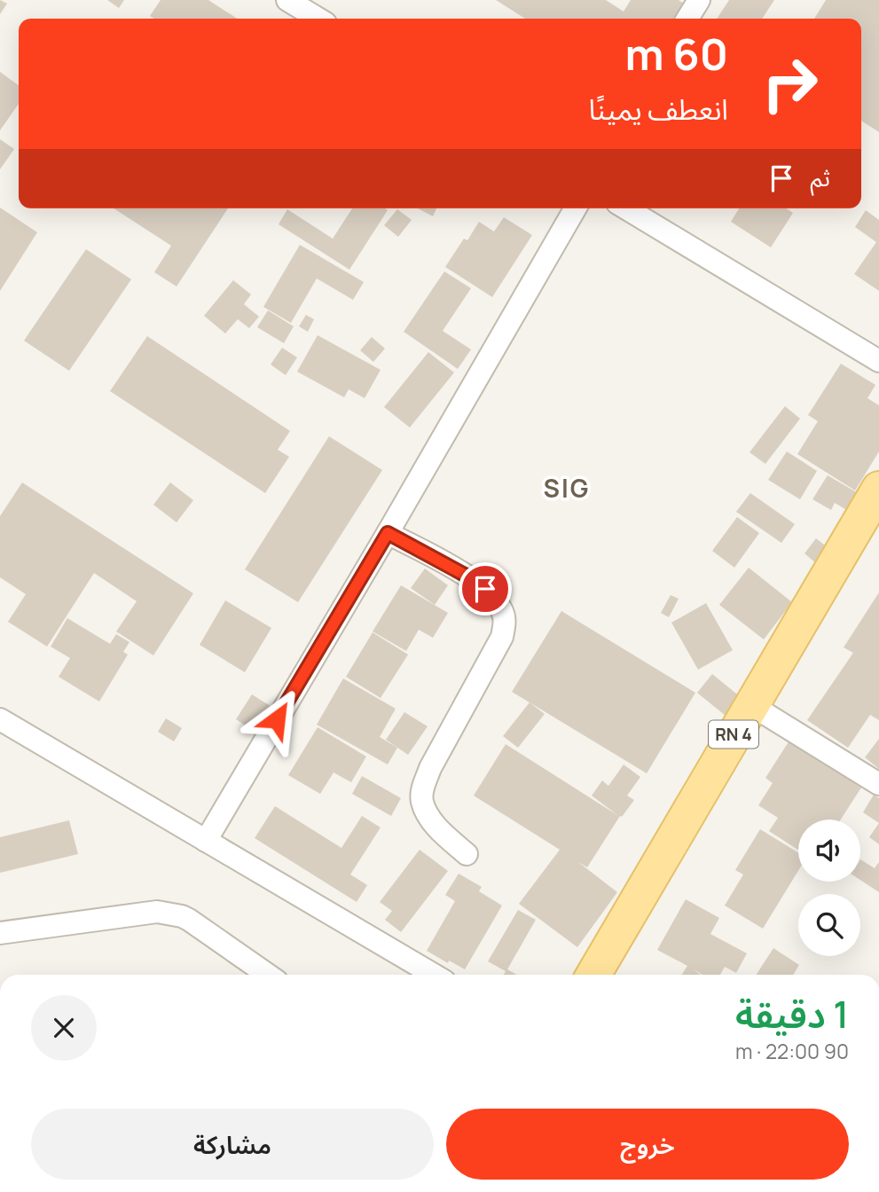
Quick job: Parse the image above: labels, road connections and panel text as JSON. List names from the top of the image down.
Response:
{
  "streets": {
    "main road": ["RN 4"]
  },
  "districts": ["SIG"],
  "page": {
    "turn": ["60 m", "انعطف يمينًا"],
    "then": "ثم",
    "heading": ["1 دقيقة", "90 m · 22:00"],
    "buttons": ["خروج", "مشاركة"]
  }
}
